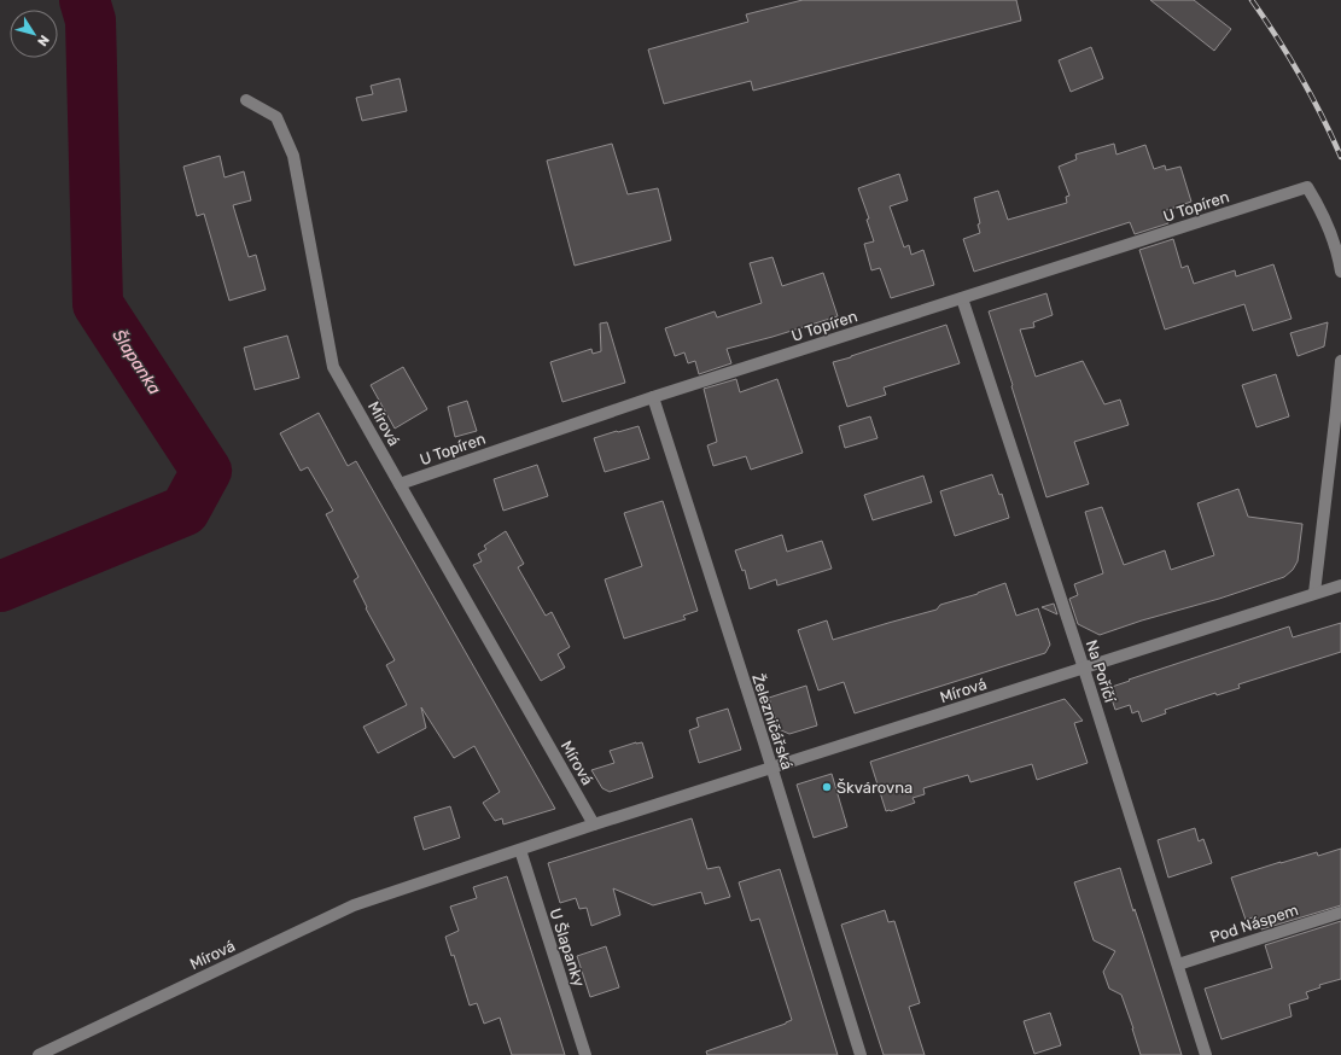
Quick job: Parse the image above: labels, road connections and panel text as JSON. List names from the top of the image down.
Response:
{
  "streets": {
    "street": [
      "U Topíren",
      "Mírová",
      "Na Poříčí",
      "Železničářská",
      "Pod Náspem",
      "U Šlapanky"
    ]
  },
  "crossings": [
    ["U Topíren", "Mírová"],
    ["U Topíren", "Na Poříčí"],
    ["U Topíren", "Železničářská"],
    ["Mírová", "Na Poříčí"],
    ["Mírová", "Železničářská"],
    ["Mírová", "U Šlapanky"],
    ["Na Poříčí", "Pod Náspem"]
  ],
  "water": ["Šlapanka"],
  "places": ["Škvárovna"],
  "north": "bottom right"
}
